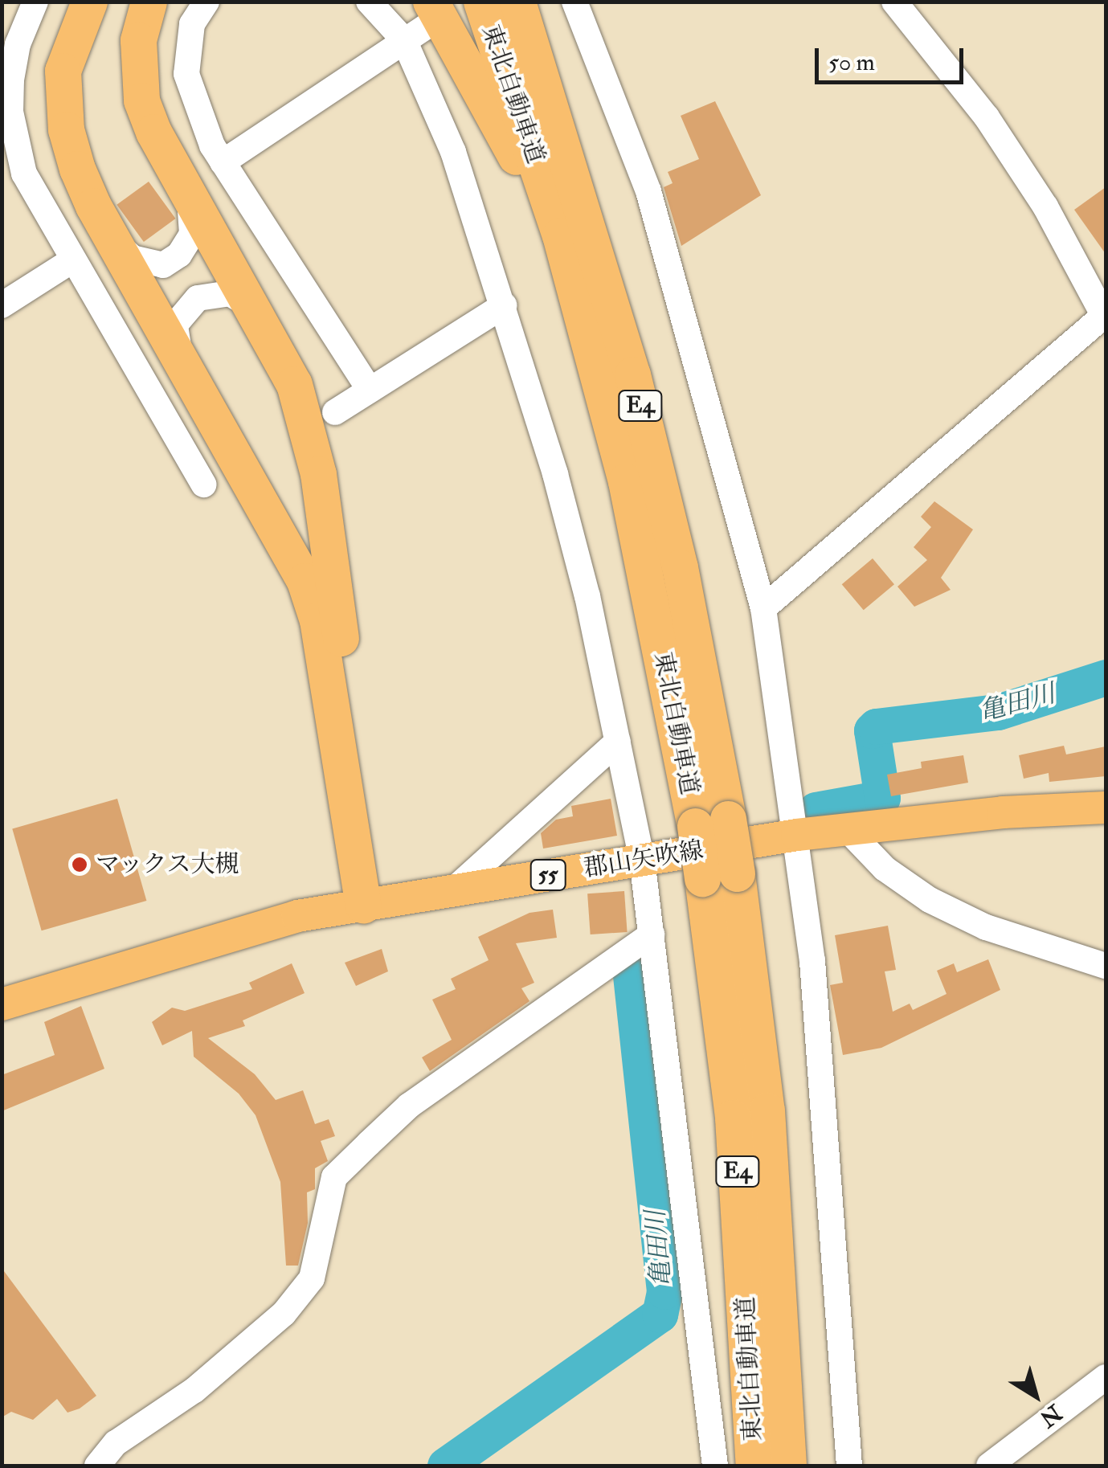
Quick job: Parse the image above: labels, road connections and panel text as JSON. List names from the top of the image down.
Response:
{
  "streets": {
    "highway": ["東北自動車道", "E4"],
    "main road": ["郡山矢吹線", "55"]
  },
  "water": ["亀田川"],
  "places": ["マックス大槻"],
  "scale_bar": "50 m",
  "north": "bottom right"
}
